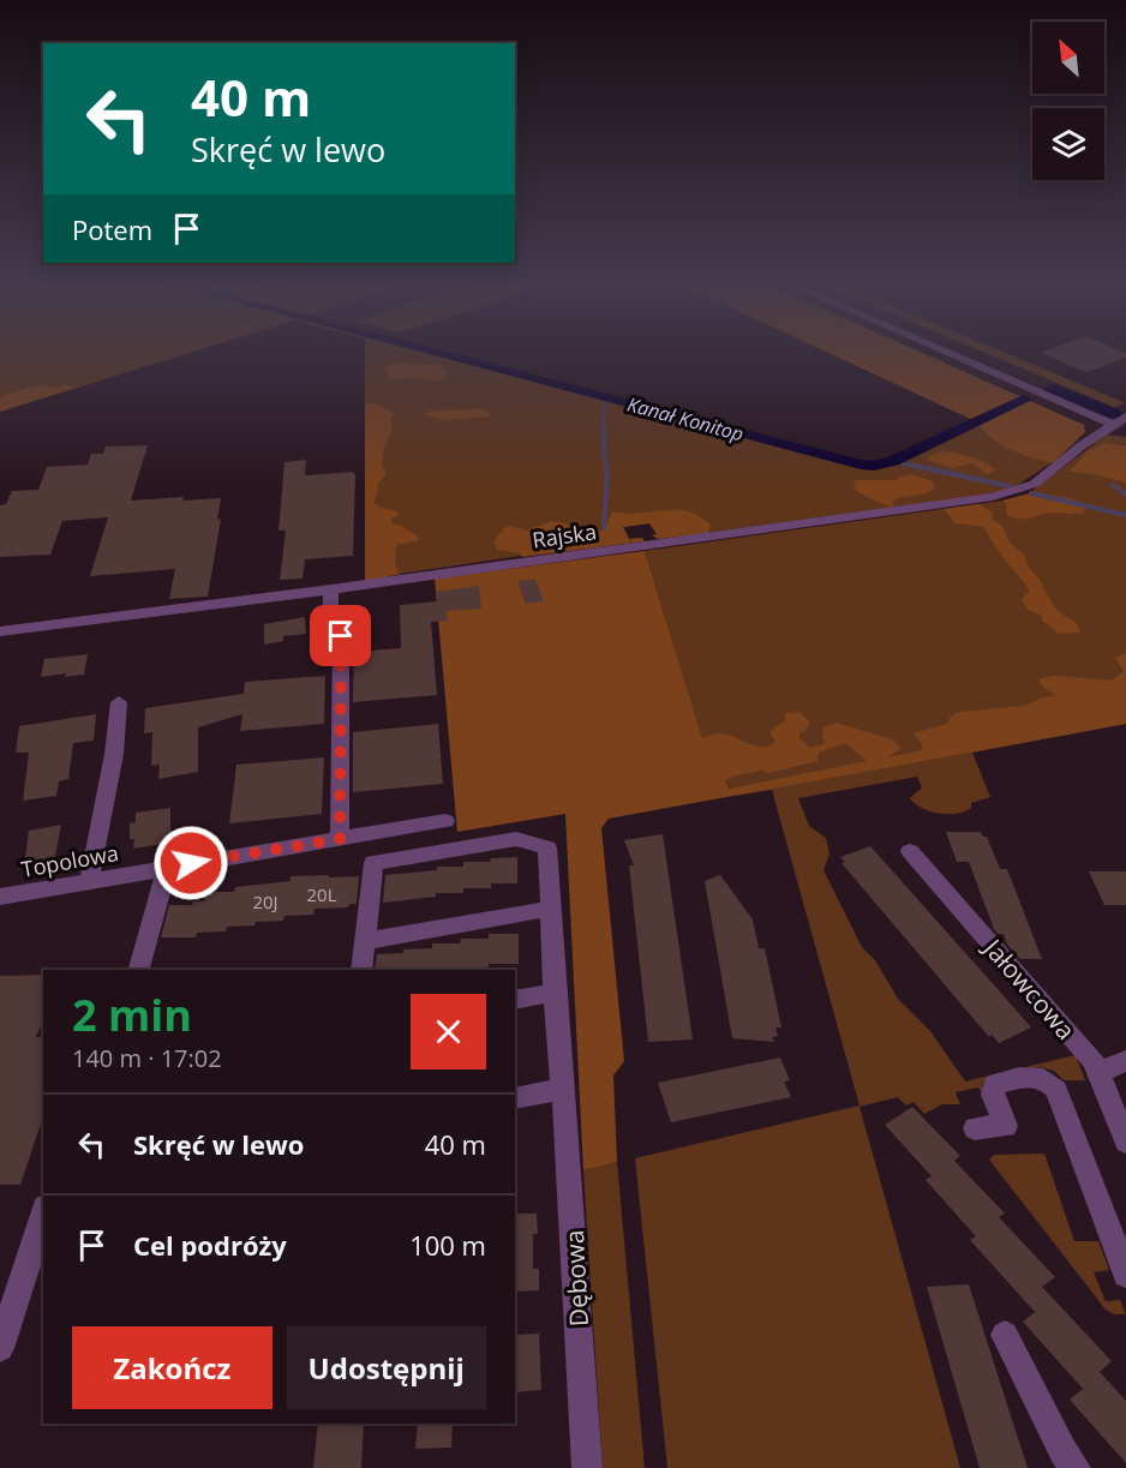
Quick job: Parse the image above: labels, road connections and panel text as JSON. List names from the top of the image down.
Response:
{
  "streets": {
    "street": [
      "Rajska",
      "Topolowa",
      "Jałowcowa",
      "Dębowa"
    ]
  },
  "water": ["Kanał Konitop"],
  "house_numbers": ["20L", "20J"],
  "north": "top left",
  "page": {
    "turn": ["40 m", "Skręć w lewo"],
    "then": "Potem",
    "heading": ["2 min", "140 m · 17:02"],
    "list": [
      {
        "name": "Skręć w lewo",
        "value": "40 m"
      },
      {
        "name": "Cel podróży",
        "value": "100 m"
      }
    ],
    "buttons": ["Zakończ", "Udostępnij"]
  }
}
